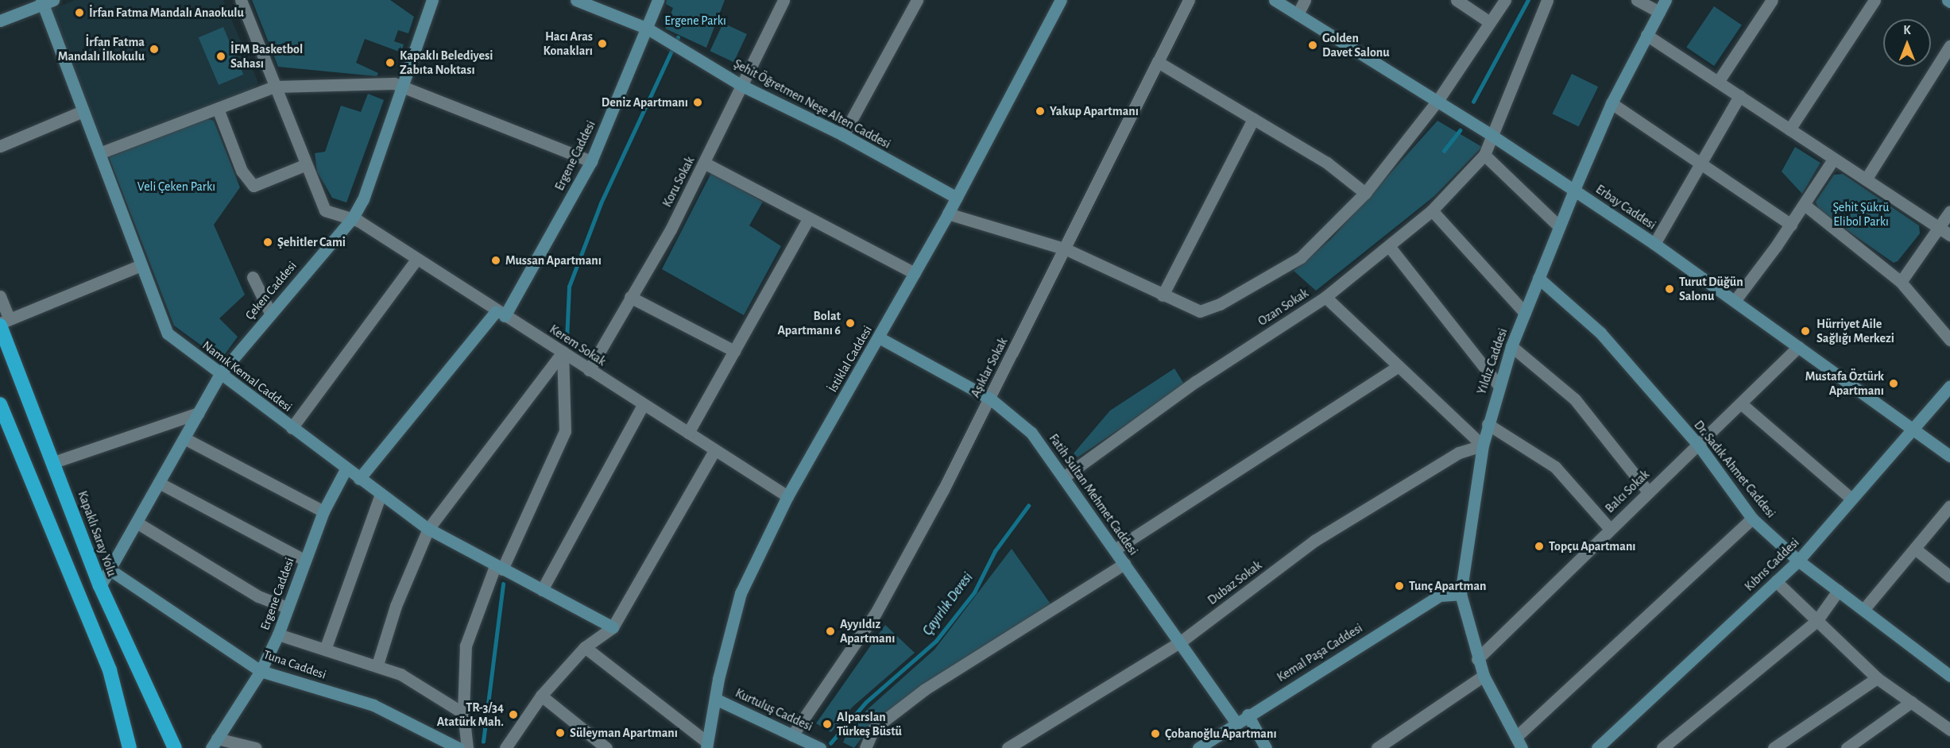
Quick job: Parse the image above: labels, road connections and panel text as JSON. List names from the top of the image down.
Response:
{
  "streets": {
    "highway": ["Kapaklı Saray Yolu"],
    "street": [
      "Şehit Öğretmen Neşe Alten Caddesi",
      "Ergene Caddesi",
      "Koru Sokak",
      "Erbay Caddesi",
      "Çeken Caddesi",
      "Ozan Sokak",
      "Kerem Sokak",
      "İstiklal Caddesi",
      "Yıldız Caddesi",
      "Aşıklar Sokak",
      "Namık Kemal Caddesi",
      "Dr. Sadık Ahmet Caddesi",
      "Balcı Sokak",
      "Fatih Sultan Mehmet Caddesi",
      "Kıbrıs Caddesi",
      "Dubaz Sokak",
      "Kemal Paşa Caddesi",
      "Tuna Caddesi",
      "Kurtuluş Caddesi"
    ]
  },
  "crossings": [
    ["Şehit Öğretmen Neşe Alten Caddesi", "Ergene Caddesi"],
    ["Şehit Öğretmen Neşe Alten Caddesi", "Koru Sokak"],
    ["Şehit Öğretmen Neşe Alten Caddesi", "İstiklal Caddesi"],
    ["Ergene Caddesi", "Kerem Sokak"],
    ["Ergene Caddesi", "Namık Kemal Caddesi"],
    ["Ergene Caddesi", "Tuna Caddesi"],
    ["Koru Sokak", "Kerem Sokak"],
    ["Erbay Caddesi", "Ozan Sokak"],
    ["Erbay Caddesi", "Yıldız Caddesi"],
    ["Erbay Caddesi", "Balcı Sokak"],
    ["Erbay Caddesi", "Kıbrıs Caddesi"],
    ["Çeken Caddesi", "Kerem Sokak"],
    ["Çeken Caddesi", "Namık Kemal Caddesi"],
    ["Çeken Caddesi", "Kapaklı Saray Yolu"],
    ["Çeken Caddesi", "Tuna Caddesi"],
    ["Ozan Sokak", "Fatih Sultan Mehmet Caddesi"],
    ["Kerem Sokak", "İstiklal Caddesi"],
    ["İstiklal Caddesi", "Fatih Sultan Mehmet Caddesi"],
    ["İstiklal Caddesi", "Kurtuluş Caddesi"],
    ["Yıldız Caddesi", "Dr. Sadık Ahmet Caddesi"],
    ["Yıldız Caddesi", "Balcı Sokak"],
    ["Yıldız Caddesi", "Dubaz Sokak"],
    ["Yıldız Caddesi", "Kemal Paşa Caddesi"],
    ["Aşıklar Sokak", "Fatih Sultan Mehmet Caddesi"],
    ["Aşıklar Sokak", "Kurtuluş Caddesi"],
    ["Dr. Sadık Ahmet Caddesi", "Balcı Sokak"],
    ["Dr. Sadık Ahmet Caddesi", "Kıbrıs Caddesi"],
    ["Fatih Sultan Mehmet Caddesi", "Dubaz Sokak"],
    ["Fatih Sultan Mehmet Caddesi", "Kemal Paşa Caddesi"]
  ],
  "water": ["Çayırlık Deresi"],
  "parks": ["Ergene Parkı", "Veli Çeken Parkı", "Şehit Şükrü Elibol Parkı"],
  "places": [
    "İrfan Fatma Mandalı Anaokulu",
    "Hacı Aras Konakları",
    "Golden Davet Salonu",
    "İrfan Fatma Mandalı İlkokulu",
    "İFM Basketbol Sahası",
    "Kapaklı Belediyesi Zabıta Noktası",
    "Deniz Apartmanı",
    "Yakup Apartmanı",
    "Şehitler Cami",
    "Mussan Apartmanı",
    "Turut Düğün Salonu",
    "Bolat Apartmanı 6",
    "Hürriyet Aile Sağlığı Merkezi",
    "Mustafa Öztürk Apartmanı",
    "Topçu Apartmanı",
    "Tunç Apartman",
    "Ayyıldız Apartmanı",
    "TR-3/34 Atatürk Mah.",
    "Alparslan Türkeş Büstü",
    "Süleyman Apartmanı",
    "Çobanoğlu Apartmanı"
  ],
  "north": "top"
}
